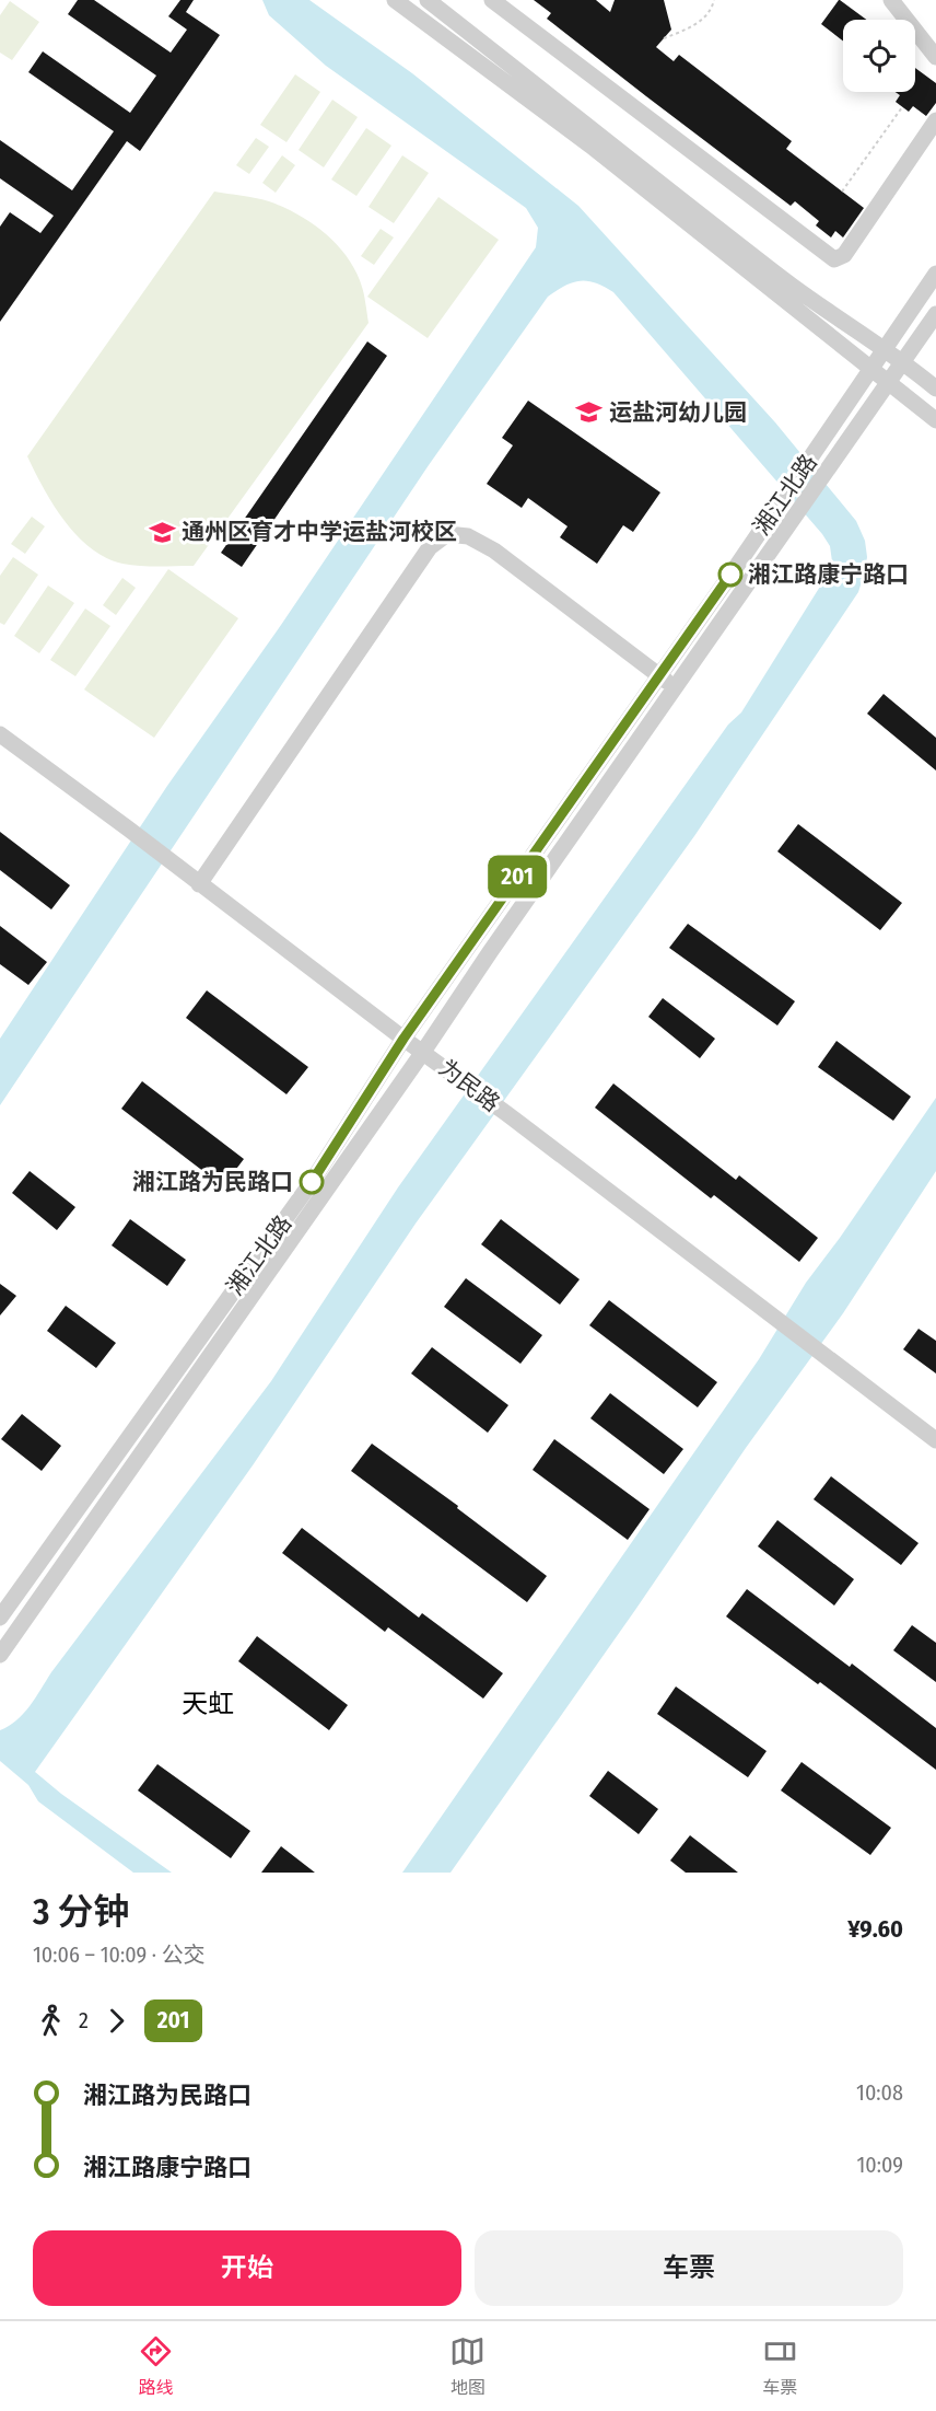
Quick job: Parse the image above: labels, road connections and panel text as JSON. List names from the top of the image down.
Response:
{
  "streets": {
    "street": ["湘江北路", "为民路"]
  },
  "crossings": [
    ["湘江北路", "为民路"]
  ],
  "districts": ["天虹"],
  "places": {
    "school or university": ["运盐河幼儿园", "通州区育才中学运盐河校区"],
    "other": ["湘江路康宁路口", "湘江路为民路口"]
  },
  "lines": ["bus line 201"],
  "page": {
    "on_map": "201",
    "heading": ["3 分钟", "10:06 – 10:09 · 公交", "¥9.60"],
    "legs": ["2", "201"],
    "list": [
      {
        "name": "湘江路为民路口",
        "value": "10:08"
      },
      {
        "name": "湘江路康宁路口",
        "value": "10:09"
      }
    ],
    "buttons": ["开始", "车票"],
    "tabs": ["路线", "地图", "车票"]
  }
}
